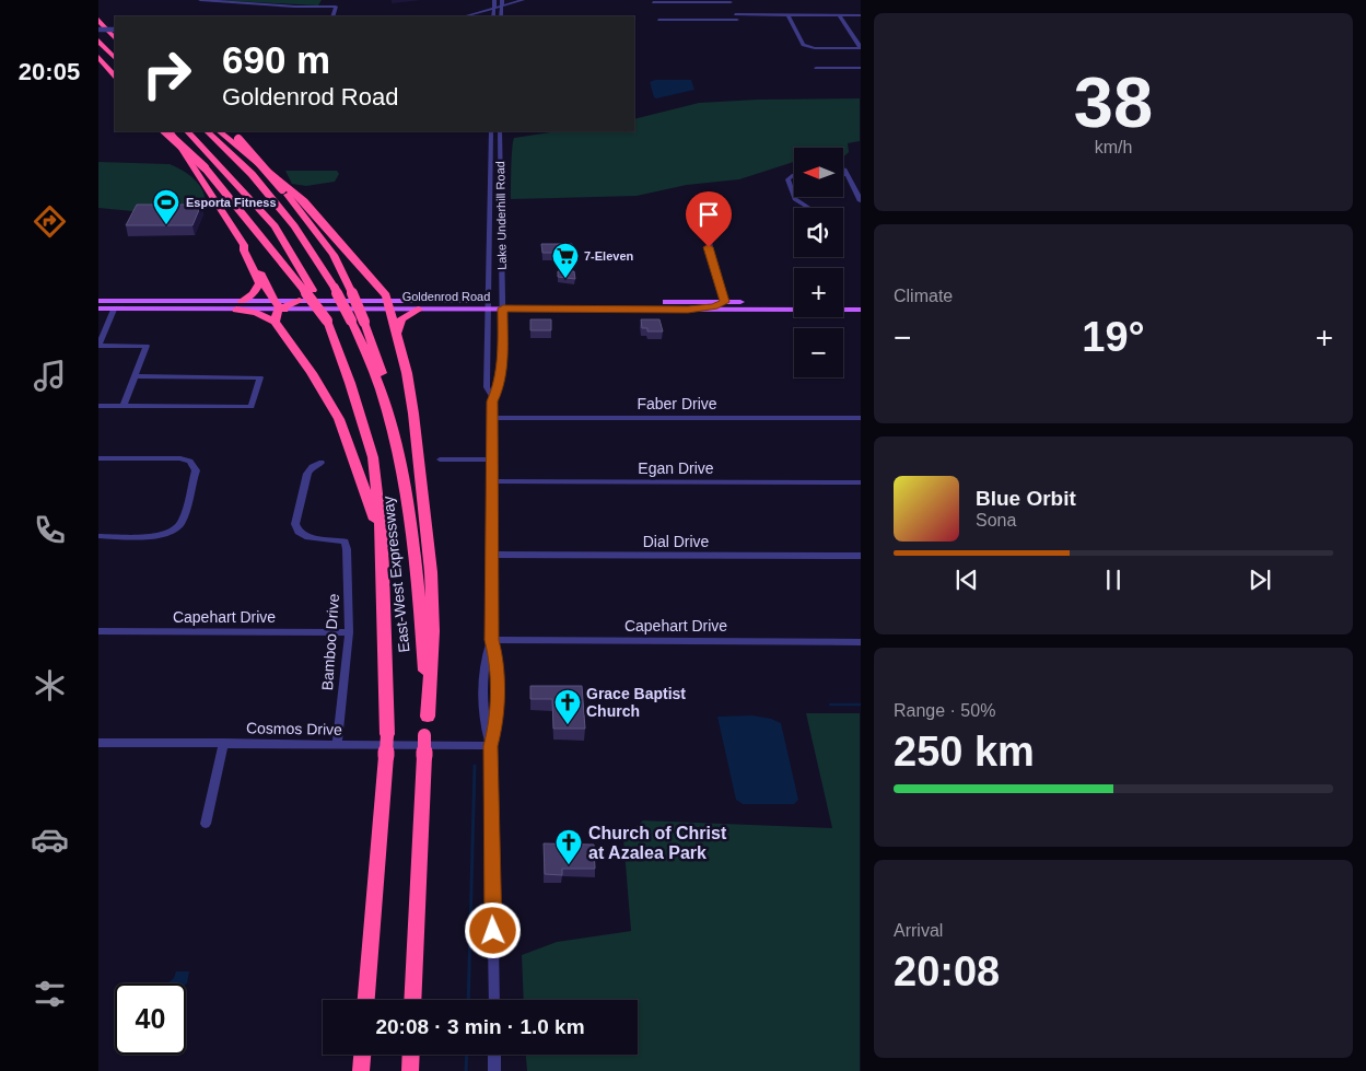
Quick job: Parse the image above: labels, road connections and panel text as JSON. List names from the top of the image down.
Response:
{
  "streets": {
    "highway": ["East-West Expressway"],
    "main road": ["Goldenrod Road"],
    "street": [
      "Lake Underhill Road",
      "Faber Drive",
      "Egan Drive",
      "Dial Drive",
      "Capehart Drive",
      "Bamboo Drive",
      "Cosmos Drive"
    ]
  },
  "crossings": [
    ["Lake Underhill Road", "Goldenrod Road"],
    ["Lake Underhill Road", "Faber Drive"],
    ["Lake Underhill Road", "Egan Drive"],
    ["Lake Underhill Road", "Dial Drive"],
    ["Lake Underhill Road", "Capehart Drive"],
    ["Lake Underhill Road", "Cosmos Drive"],
    ["Capehart Drive", "Bamboo Drive"],
    ["Bamboo Drive", "Cosmos Drive"]
  ],
  "places": {
    "sports": ["Esporta Fitness"],
    "supermarket": ["7-Eleven"],
    "church": ["Grace Baptist Church", "Church of Christ at Azalea Park"]
  },
  "north": "left",
  "page": {
    "tabs": "20:05",
    "tile": [
      ["38", "km/h"],
      "Climate",
      ["Range · 50%", "250 km"],
      ["Arrival", "20:08"]
    ],
    "turn": ["690 m", "Goldenrod Road"],
    "map_buttons": ["+", "−"],
    "heat": ["−", "19°", "+"],
    "song": ["Blue Orbit", "Sona"],
    "limit": "40",
    "trip": "20:08 · 3 min · 1.0 km"
  }
}
